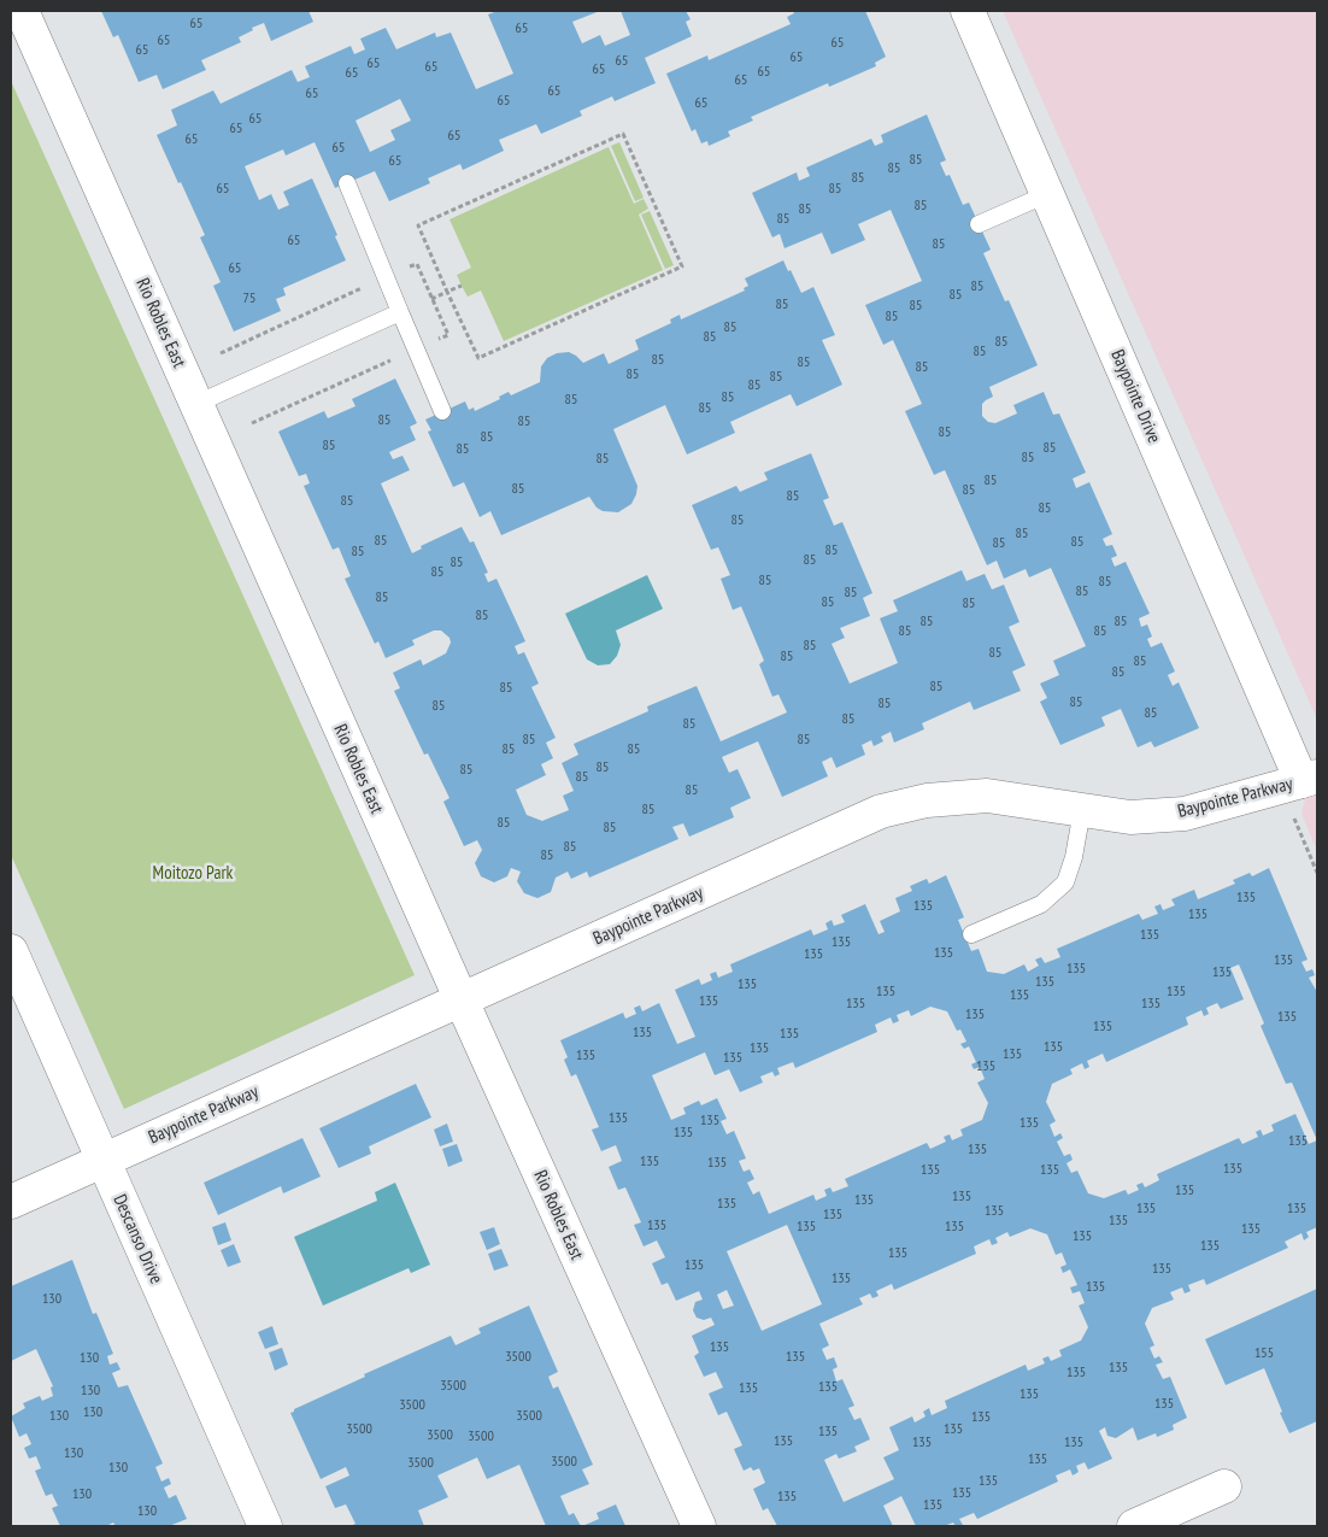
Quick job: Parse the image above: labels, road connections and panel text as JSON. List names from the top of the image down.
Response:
{
  "streets": {
    "street": [
      "Rio Robles East",
      "Baypointe Drive",
      "Baypointe Parkway",
      "Descanso Drive"
    ]
  },
  "crossings": [
    ["Rio Robles East", "Baypointe Parkway"],
    ["Baypointe Drive", "Baypointe Parkway"],
    ["Baypointe Parkway", "Descanso Drive"]
  ],
  "parks": ["Moitozo Park"],
  "house_numbers": [
    "65",
    "65",
    "65",
    "65",
    "65",
    "65",
    "65",
    "65",
    "65",
    "65",
    "65",
    "65",
    "65",
    "65",
    "65",
    "65",
    "65",
    "65",
    "65",
    "65",
    "65",
    "65",
    "85",
    "65",
    "85",
    "85",
    "65",
    "85",
    "85",
    "85",
    "85",
    "65",
    "85",
    "65",
    "85",
    "85",
    "75",
    "85",
    "85",
    "85",
    "85",
    "85",
    "85",
    "85",
    "85",
    "85",
    "85",
    "85",
    "85",
    "85",
    "85",
    "85",
    "85",
    "85",
    "85",
    "85",
    "85",
    "85",
    "85",
    "85",
    "85",
    "85",
    "85",
    "85",
    "85",
    "85",
    "85",
    "85",
    "85",
    "85",
    "85",
    "85",
    "85",
    "85",
    "85",
    "85",
    "85",
    "85",
    "85",
    "85",
    "85",
    "85",
    "85",
    "85",
    "85",
    "85",
    "85",
    "85",
    "85",
    "85",
    "85",
    "85",
    "85",
    "85",
    "85",
    "85",
    "85",
    "85",
    "85",
    "85",
    "85",
    "85",
    "85",
    "85",
    "85",
    "85",
    "85",
    "85",
    "85",
    "85",
    "85",
    "85",
    "85",
    "85",
    "85",
    "85",
    "135",
    "135",
    "135",
    "135",
    "135",
    "135",
    "135",
    "135",
    "135",
    "135",
    "135",
    "135",
    "135",
    "135",
    "135",
    "135",
    "135",
    "135",
    "135",
    "135",
    "135",
    "135",
    "135",
    "135",
    "135",
    "135",
    "135",
    "135",
    "135",
    "135",
    "135",
    "135",
    "135",
    "135",
    "135",
    "135",
    "135",
    "135",
    "135",
    "135",
    "135",
    "135",
    "135",
    "135",
    "135",
    "135",
    "135",
    "135",
    "135",
    "135",
    "135",
    "135",
    "135",
    "135",
    "135",
    "135",
    "135",
    "135",
    "135",
    "135",
    "130",
    "135",
    "155",
    "3500",
    "135",
    "130",
    "135",
    "135",
    "3500",
    "135",
    "135",
    "130",
    "135",
    "135",
    "3500",
    "130",
    "130",
    "3500",
    "135",
    "3500",
    "135",
    "135",
    "3500",
    "3500",
    "135",
    "135",
    "135",
    "130",
    "135",
    "3500",
    "3500",
    "130",
    "135",
    "135",
    "130",
    "135",
    "135",
    "130"
  ]
}
